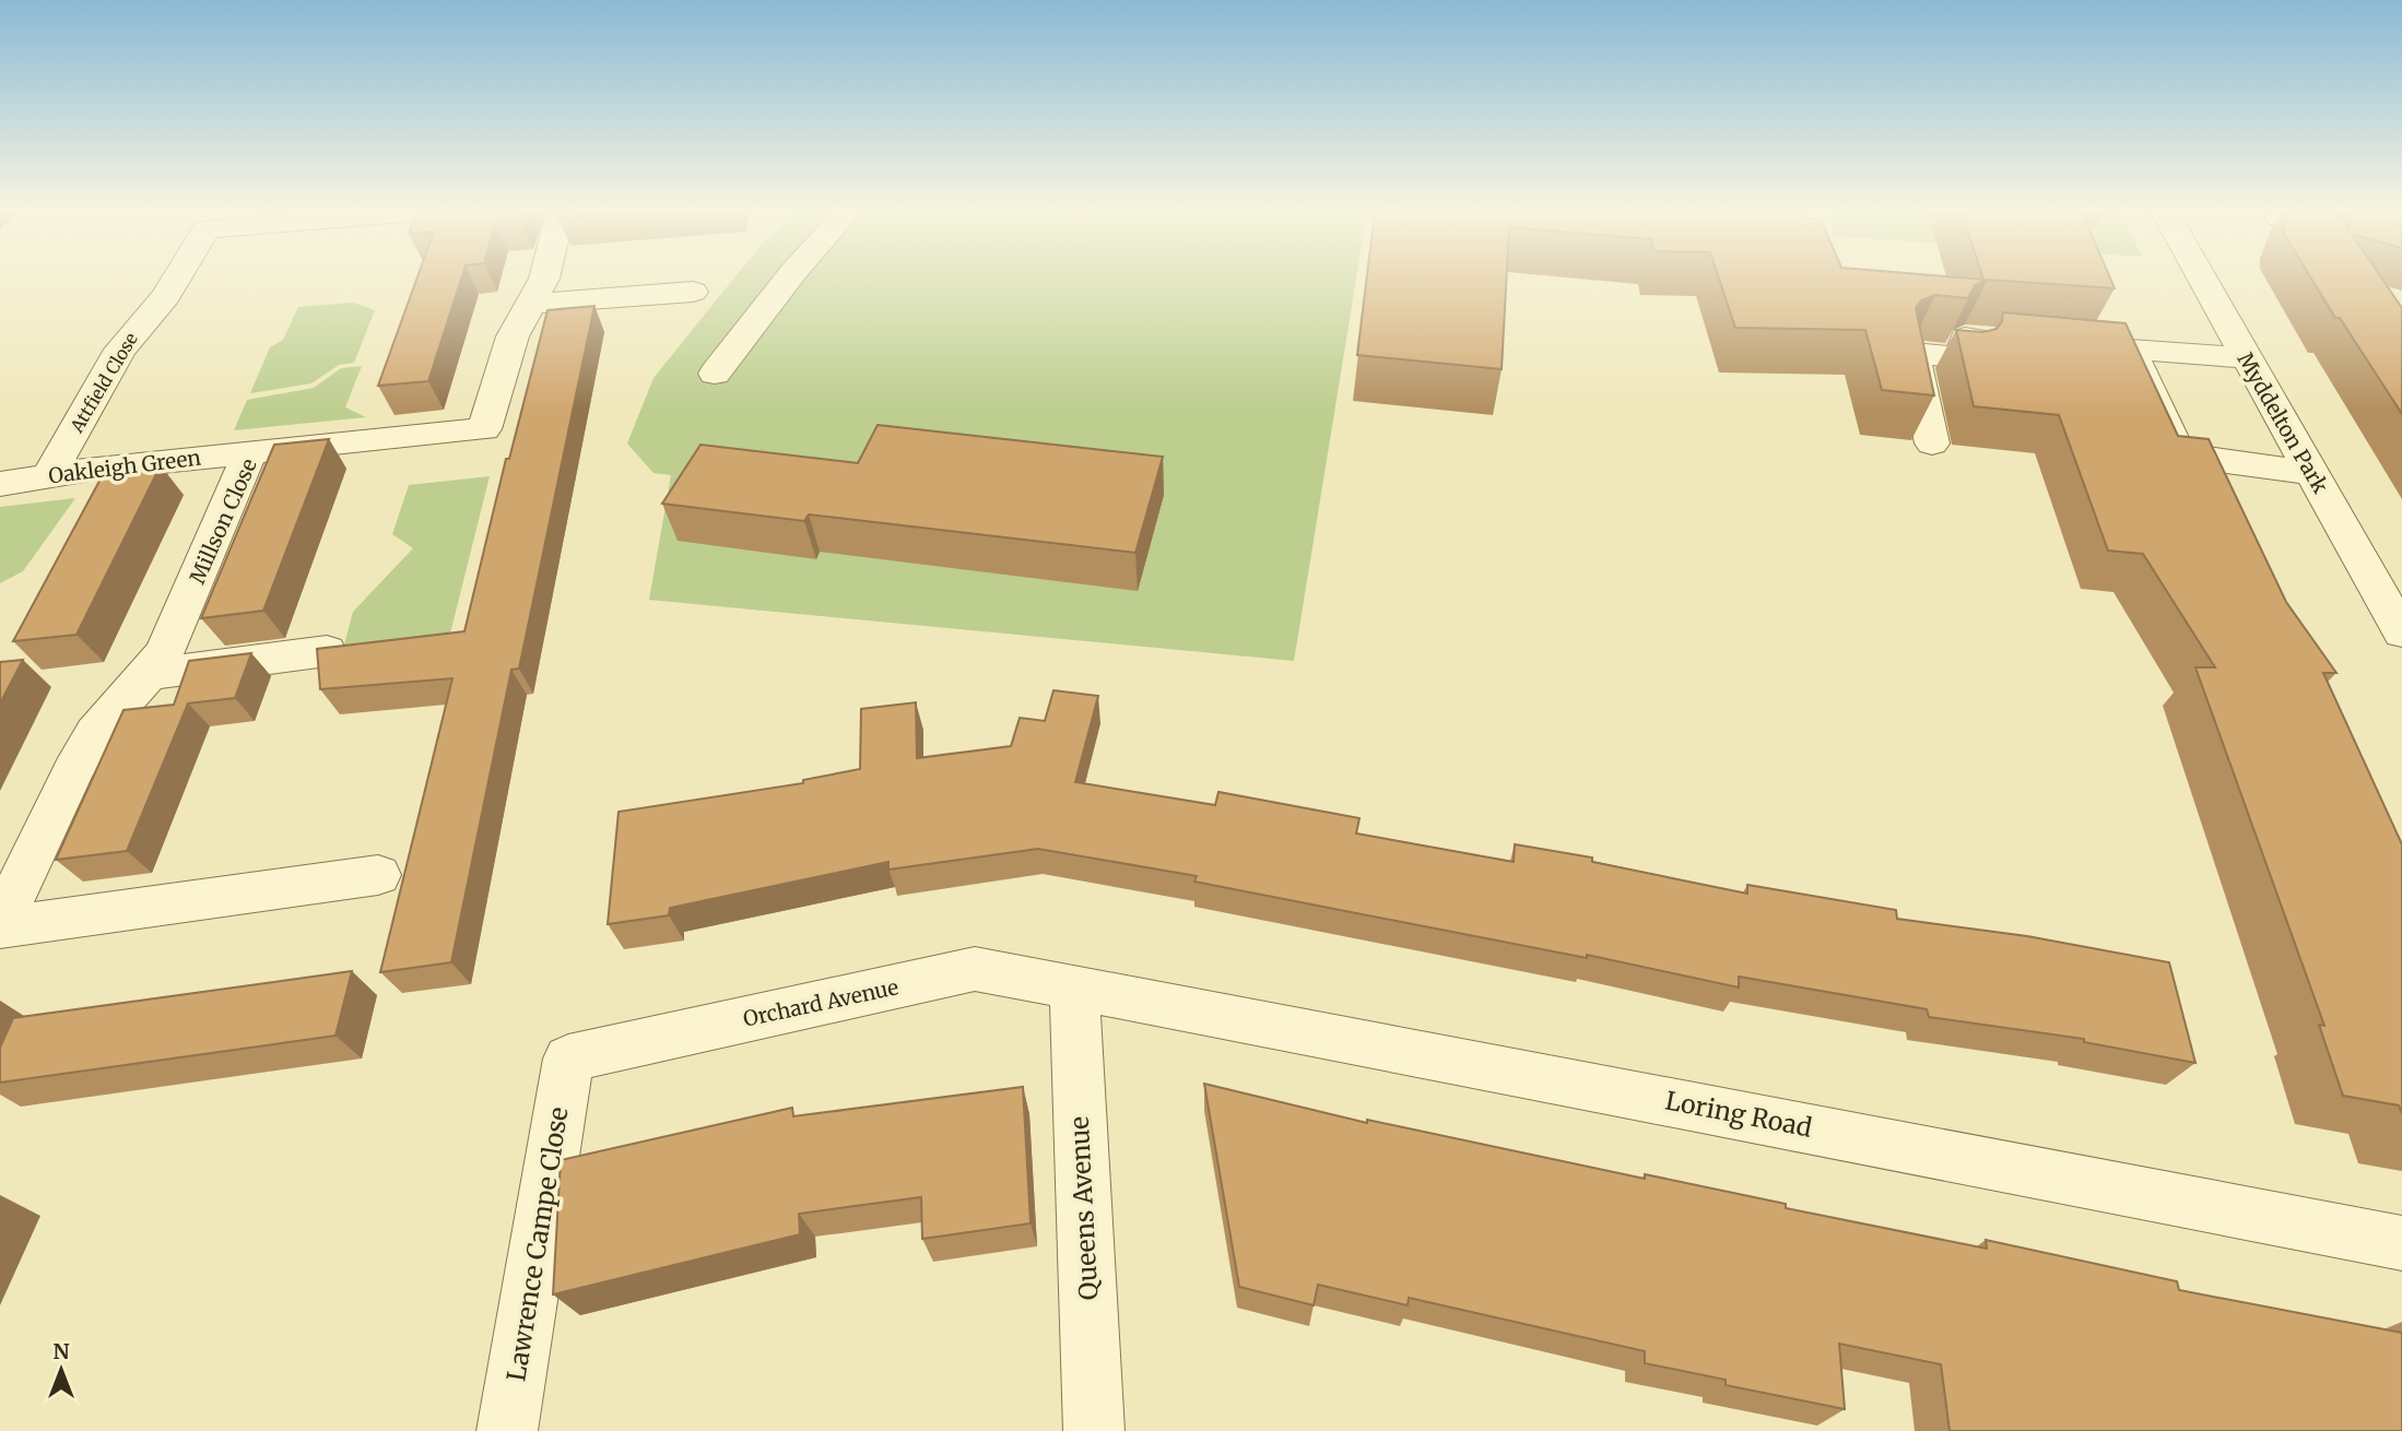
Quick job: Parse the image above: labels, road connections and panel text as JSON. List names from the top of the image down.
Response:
{
  "streets": {
    "street": [
      "Attfield Close",
      "Myddelton Park",
      "Oakleigh Green",
      "Millson Close",
      "Orchard Avenue",
      "Loring Road",
      "Queens Avenue",
      "Lawrence Campe Close"
    ]
  },
  "crossings": [
    ["Attfield Close", "Oakleigh Green"],
    ["Oakleigh Green", "Millson Close"],
    ["Orchard Avenue", "Loring Road"],
    ["Orchard Avenue", "Queens Avenue"],
    ["Orchard Avenue", "Lawrence Campe Close"],
    ["Loring Road", "Queens Avenue"]
  ],
  "north": "top"
}
